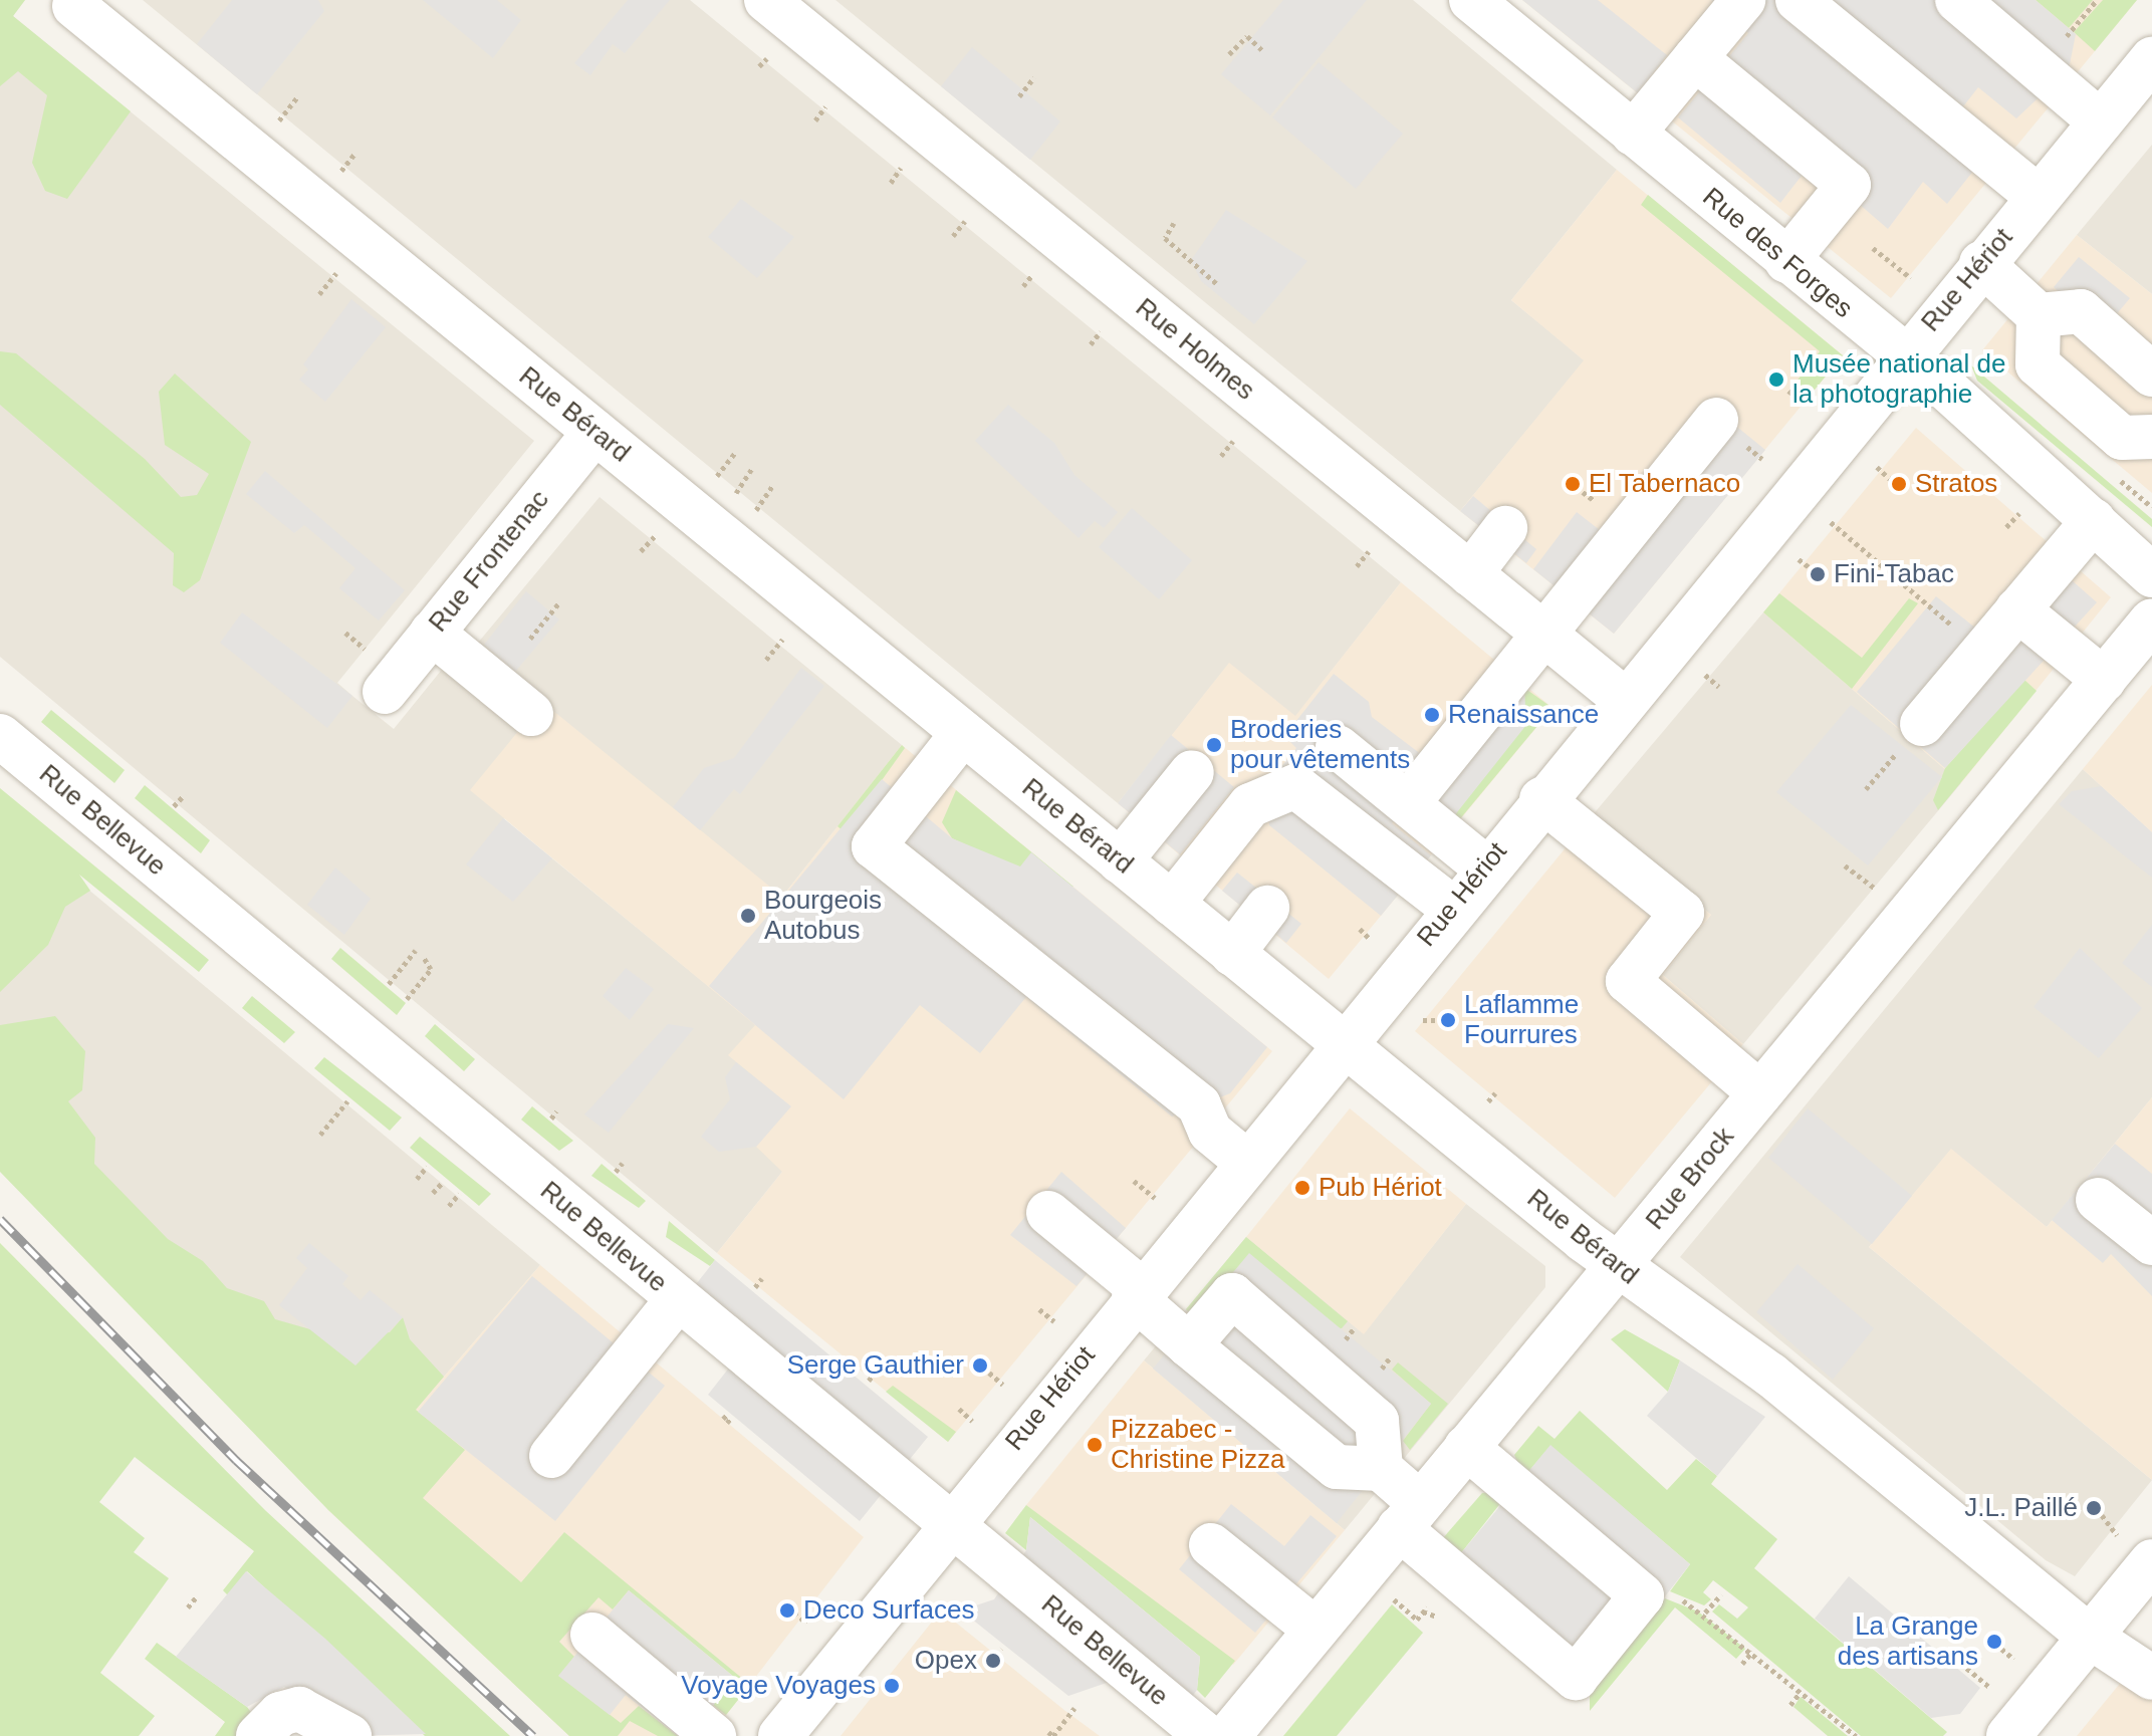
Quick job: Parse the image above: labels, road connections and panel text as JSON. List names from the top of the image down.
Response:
{
  "streets": {
    "street": [
      "Rue des Forges",
      "Rue Hériot",
      "Rue Holmes",
      "Rue Bérard",
      "Rue Frontenac",
      "Rue Bellevue",
      "Rue Brock"
    ]
  },
  "crossings": [
    ["Rue des Forges", "Rue Hériot"],
    ["Rue Hériot", "Rue Holmes"],
    ["Rue Hériot", "Rue Bérard"],
    ["Rue Hériot", "Rue Bellevue"],
    ["Rue Bérard", "Rue Frontenac"],
    ["Rue Bérard", "Rue Brock"]
  ],
  "places": [
    "Musée national de la photographie",
    "El Tabernaco",
    "Stratos",
    "Fini-Tabac",
    "Renaissance",
    "Broderies pour vêtements",
    "Bourgeois Autobus",
    "Laflamme Fourrures",
    "Pub Hériot",
    "Serge Gauthier",
    "Pizzabec - Christine Pizza",
    "J.L. Paillé",
    "Deco Surfaces",
    "La Grange des artisans",
    "Opex",
    "Voyage Voyages"
  ]
}
